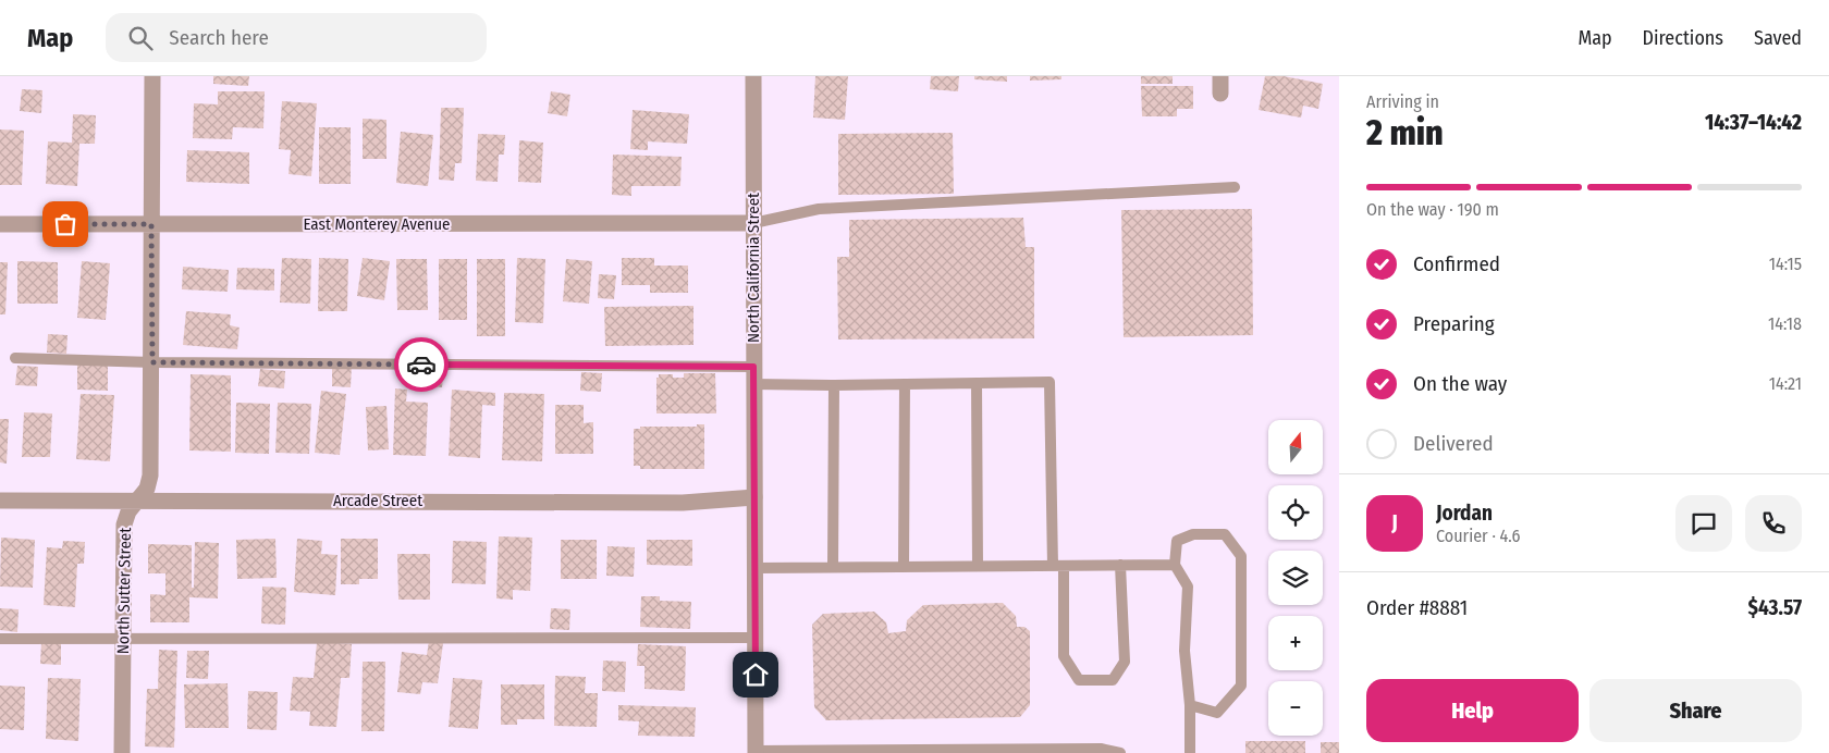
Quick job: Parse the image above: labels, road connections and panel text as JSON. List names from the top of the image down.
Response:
{
  "streets": {
    "street": [
      "East Monterey Avenue",
      "North California Street",
      "Arcade Street",
      "North Sutter Street"
    ]
  },
  "crossings": [
    ["East Monterey Avenue", "North California Street"],
    ["East Monterey Avenue", "North Sutter Street"],
    ["North California Street", "Arcade Street"],
    ["Arcade Street", "North Sutter Street"]
  ],
  "north": "top",
  "page": {
    "header": "Map",
    "search": "Search here",
    "nav": ["Map", "Directions", "Saved"],
    "heading": ["2 min", "Arriving in", "14:37–14:42"],
    "panel": [
      "Jordan",
      "Courier · 4.6",
      "Order #8881",
      "$43.57"
    ],
    "bar": "On the way · 190 m",
    "list": [
      ["Confirmed", "14:15"],
      ["Preparing", "14:18"],
      ["On the way", "14:21"],
      "Delivered"
    ],
    "map_buttons": ["+", "−"],
    "round": "J",
    "buttons": ["Help", "Share"]
  }
}
